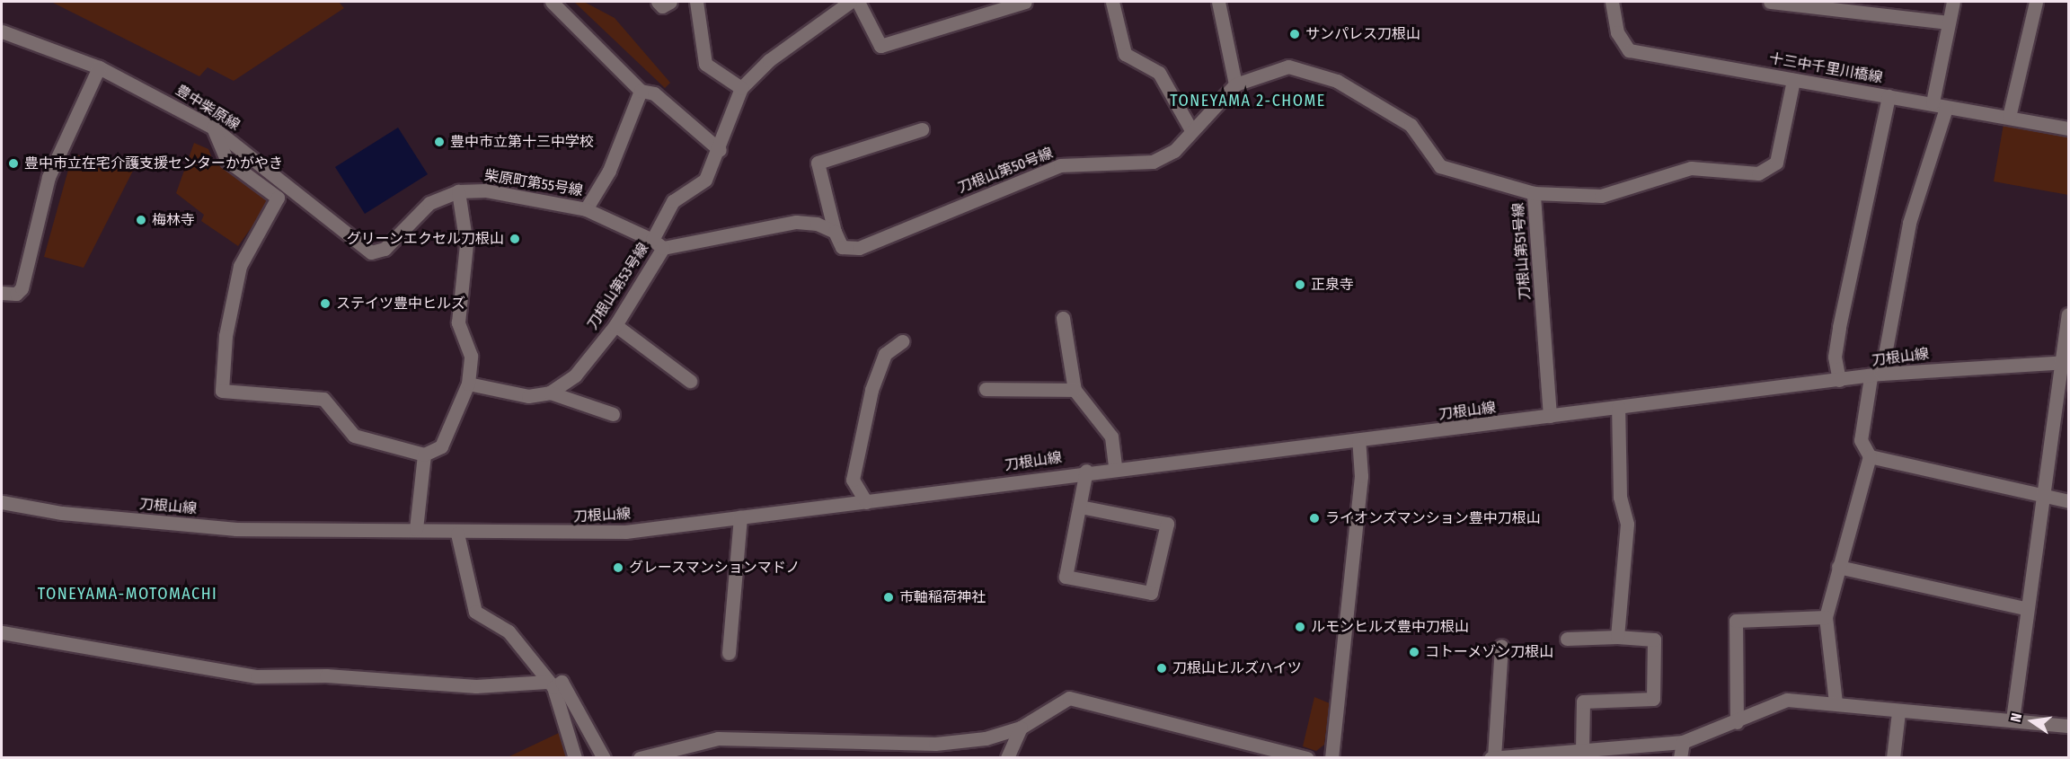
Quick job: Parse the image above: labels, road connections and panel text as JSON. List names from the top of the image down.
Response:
{
  "streets": {
    "street": [
      "十三中千里川橋線",
      "豊中柴原線",
      "刀根山第50号線",
      "柴原町第55号線",
      "刀根山第51号線",
      "刀根山第53号線",
      "刀根山線"
    ]
  },
  "crossings": [
    ["十三中千里川橋線", "刀根山第51号線"],
    ["豊中柴原線", "柴原町第55号線"],
    ["刀根山第50号線", "刀根山第51号線"],
    ["刀根山第50号線", "刀根山第53号線"],
    ["刀根山第51号線", "刀根山線"]
  ],
  "districts": ["TONEYAMA 2-CHOME", "TONEYAMA-MOTOMACHI"],
  "places": [
    "サンパレス刀根山",
    "豊中市立第十三中学校",
    "豊中市立在宅介護支援センターかがやき",
    "梅林寺",
    "グリーンエクセル刀根山",
    "正泉寺",
    "ステイツ豊中ヒルズ",
    "ライオンズマンション豊中刀根山",
    "グレースマンションマドノ",
    "市軸稲荷神社",
    "ルモンヒルズ豊中刀根山",
    "コトーメゾン刀根山",
    "刀根山ヒルズハイツ"
  ],
  "north": "left"
}
